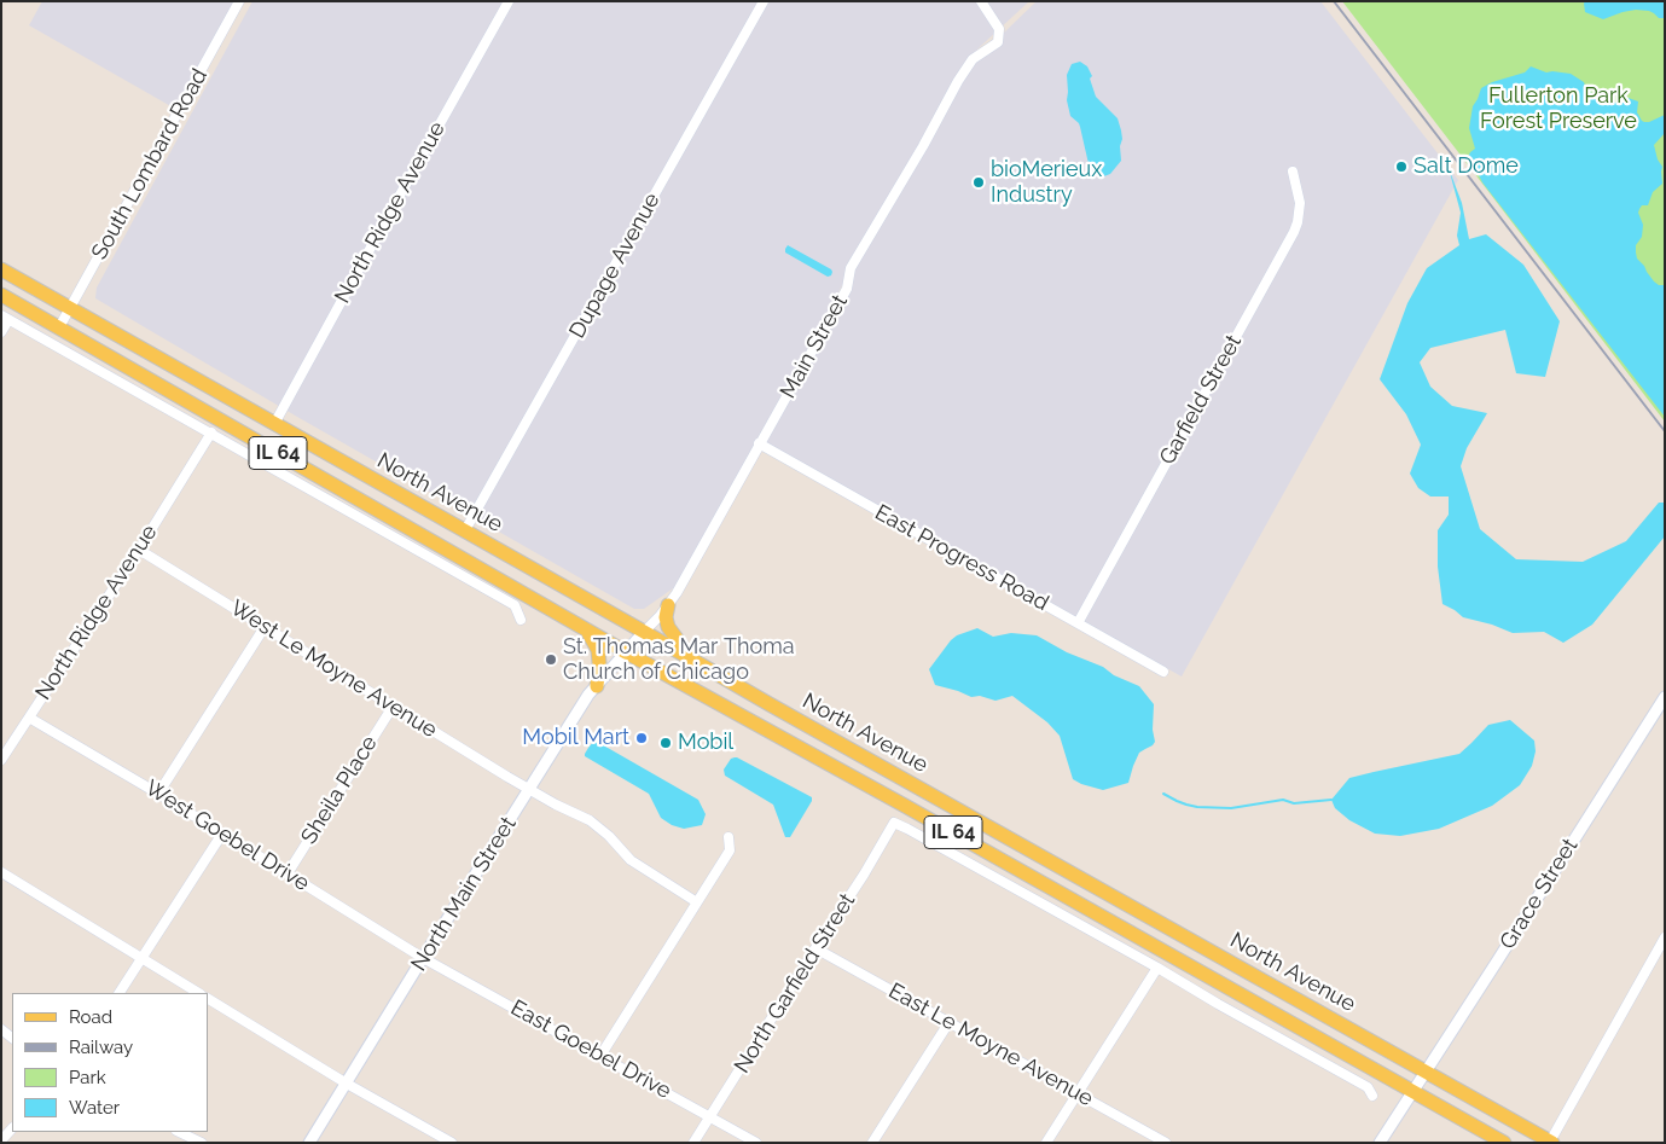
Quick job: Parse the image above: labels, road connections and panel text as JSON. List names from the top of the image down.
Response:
{
  "streets": {
    "main road": ["IL 64", "North Avenue"],
    "street": [
      "South Lombard Road",
      "North Ridge Avenue",
      "Dupage Avenue",
      "Main Street",
      "Garfield Street",
      "East Progress Road",
      "West Le Moyne Avenue",
      "Sheila Place",
      "West Goebel Drive",
      "North Main Street",
      "Grace Street",
      "North Garfield Street",
      "East Le Moyne Avenue",
      "East Goebel Drive"
    ]
  },
  "crossings": [
    ["South Lombard Road", "North Avenue"],
    ["North Ridge Avenue", "North Avenue"],
    ["North Ridge Avenue", "West Le Moyne Avenue"],
    ["North Ridge Avenue", "West Goebel Drive"],
    ["Dupage Avenue", "North Avenue"],
    ["Main Street", "North Avenue"],
    ["Main Street", "East Progress Road"],
    ["Main Street", "North Main Street"],
    ["Garfield Street", "East Progress Road"],
    ["North Avenue", "North Main Street"],
    ["North Avenue", "Grace Street"],
    ["West Le Moyne Avenue", "Sheila Place"],
    ["West Le Moyne Avenue", "North Main Street"],
    ["Sheila Place", "West Goebel Drive"],
    ["West Goebel Drive", "North Main Street"],
    ["West Goebel Drive", "East Goebel Drive"],
    ["North Main Street", "East Goebel Drive"],
    ["North Garfield Street", "East Le Moyne Avenue"],
    ["North Garfield Street", "East Goebel Drive"]
  ],
  "parks": ["Fullerton Park Forest Preserve"],
  "places": [
    "Salt Dome",
    "bioMerieux Industry",
    "St. Thomas Mar Thoma Church of Chicago",
    "Mobil Mart",
    "Mobil"
  ],
  "legend": [
    "Road",
    "Railway",
    "Park",
    "Water"
  ]
}
